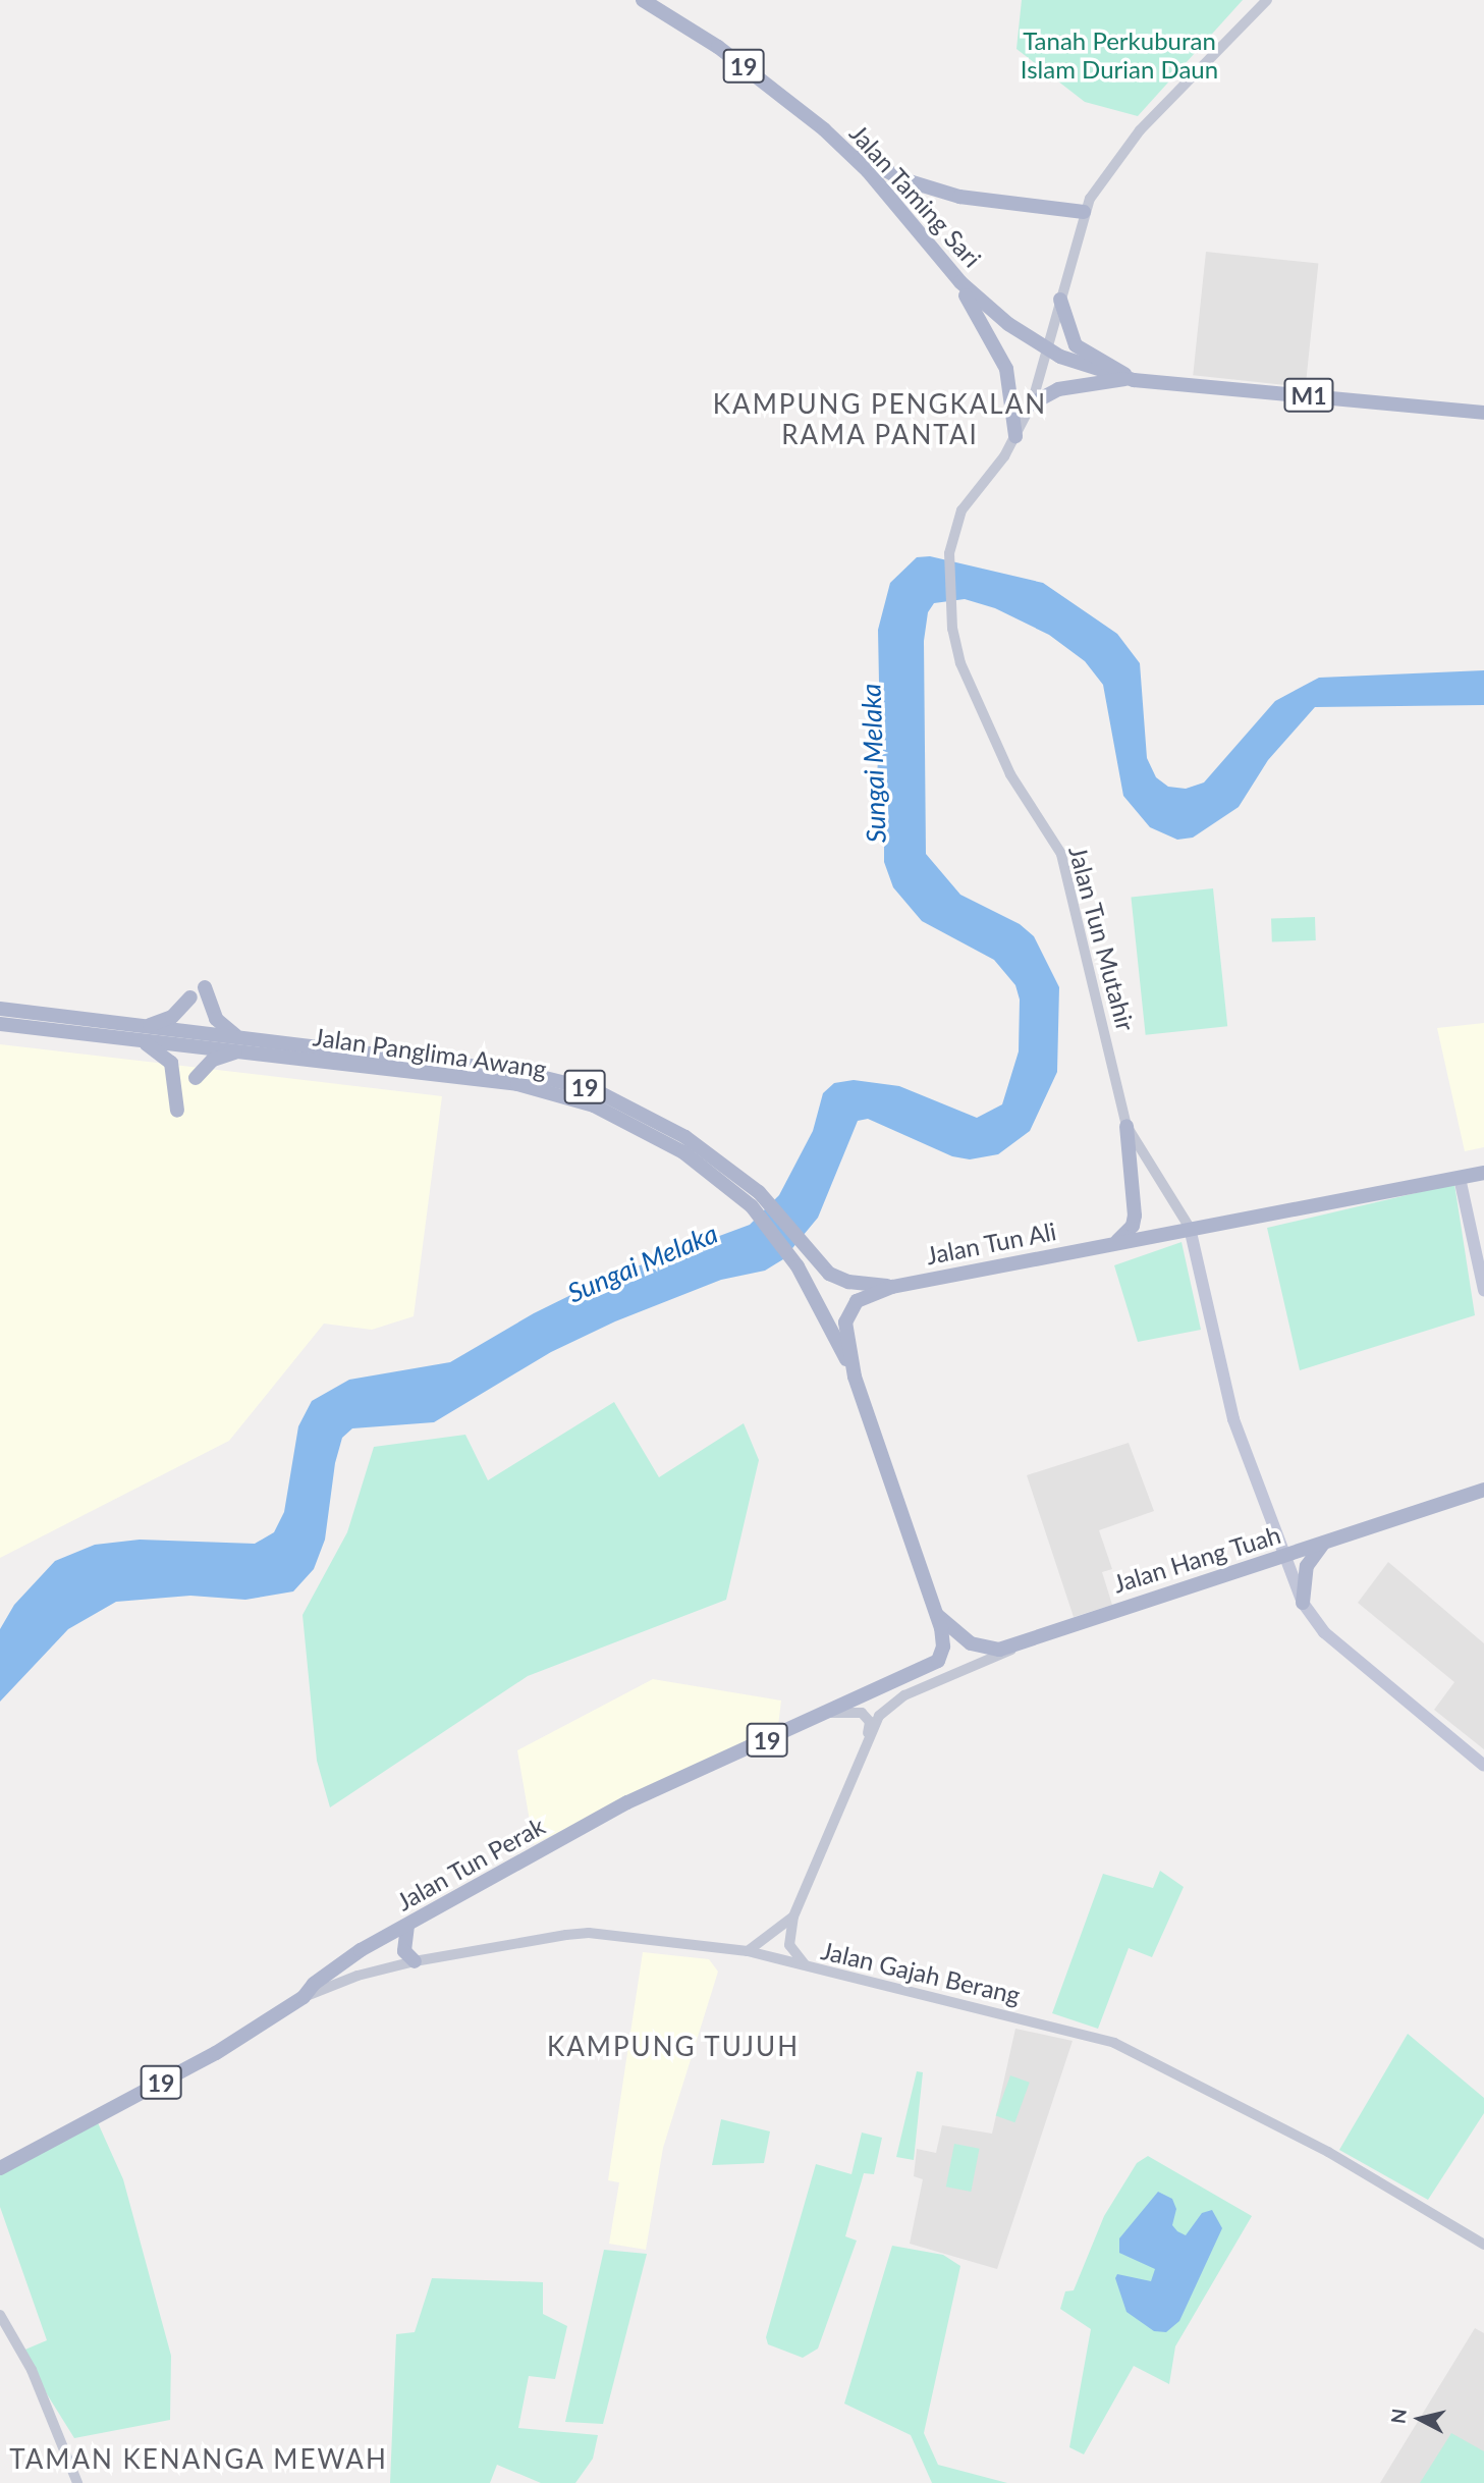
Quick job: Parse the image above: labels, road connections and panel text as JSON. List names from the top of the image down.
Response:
{
  "streets": {
    "main road": [
      "19",
      "Jalan Taming Sari",
      "M1",
      "Jalan Tun Mutahir",
      "Jalan Panglima Awang",
      "Jalan Tun Ali",
      "Jalan Hang Tuah",
      "Jalan Tun Perak"
    ],
    "street": ["Jalan Gajah Berang"]
  },
  "crossings": [
    ["Jalan Taming Sari", "M1"],
    ["Jalan Taming Sari", "Jalan Tun Mutahir"],
    ["M1", "Jalan Tun Mutahir"],
    ["Jalan Tun Mutahir", "Jalan Tun Ali"],
    ["Jalan Tun Mutahir", "Jalan Hang Tuah"],
    ["Jalan Panglima Awang", "Jalan Tun Ali"],
    ["Jalan Tun Ali", "Jalan Hang Tuah"],
    ["Jalan Tun Ali", "Jalan Tun Perak"],
    ["Jalan Hang Tuah", "Jalan Tun Perak"],
    ["Jalan Tun Perak", "Jalan Gajah Berang"]
  ],
  "districts": ["KAMPUNG PENGKALAN RAMA PANTAI", "KAMPUNG TUJUH", "TAMAN KENANGA MEWAH"],
  "water": ["Sungai Melaka"],
  "parks": ["Tanah Perkuburan Islam Durian Daun"],
  "north": "left"
}
